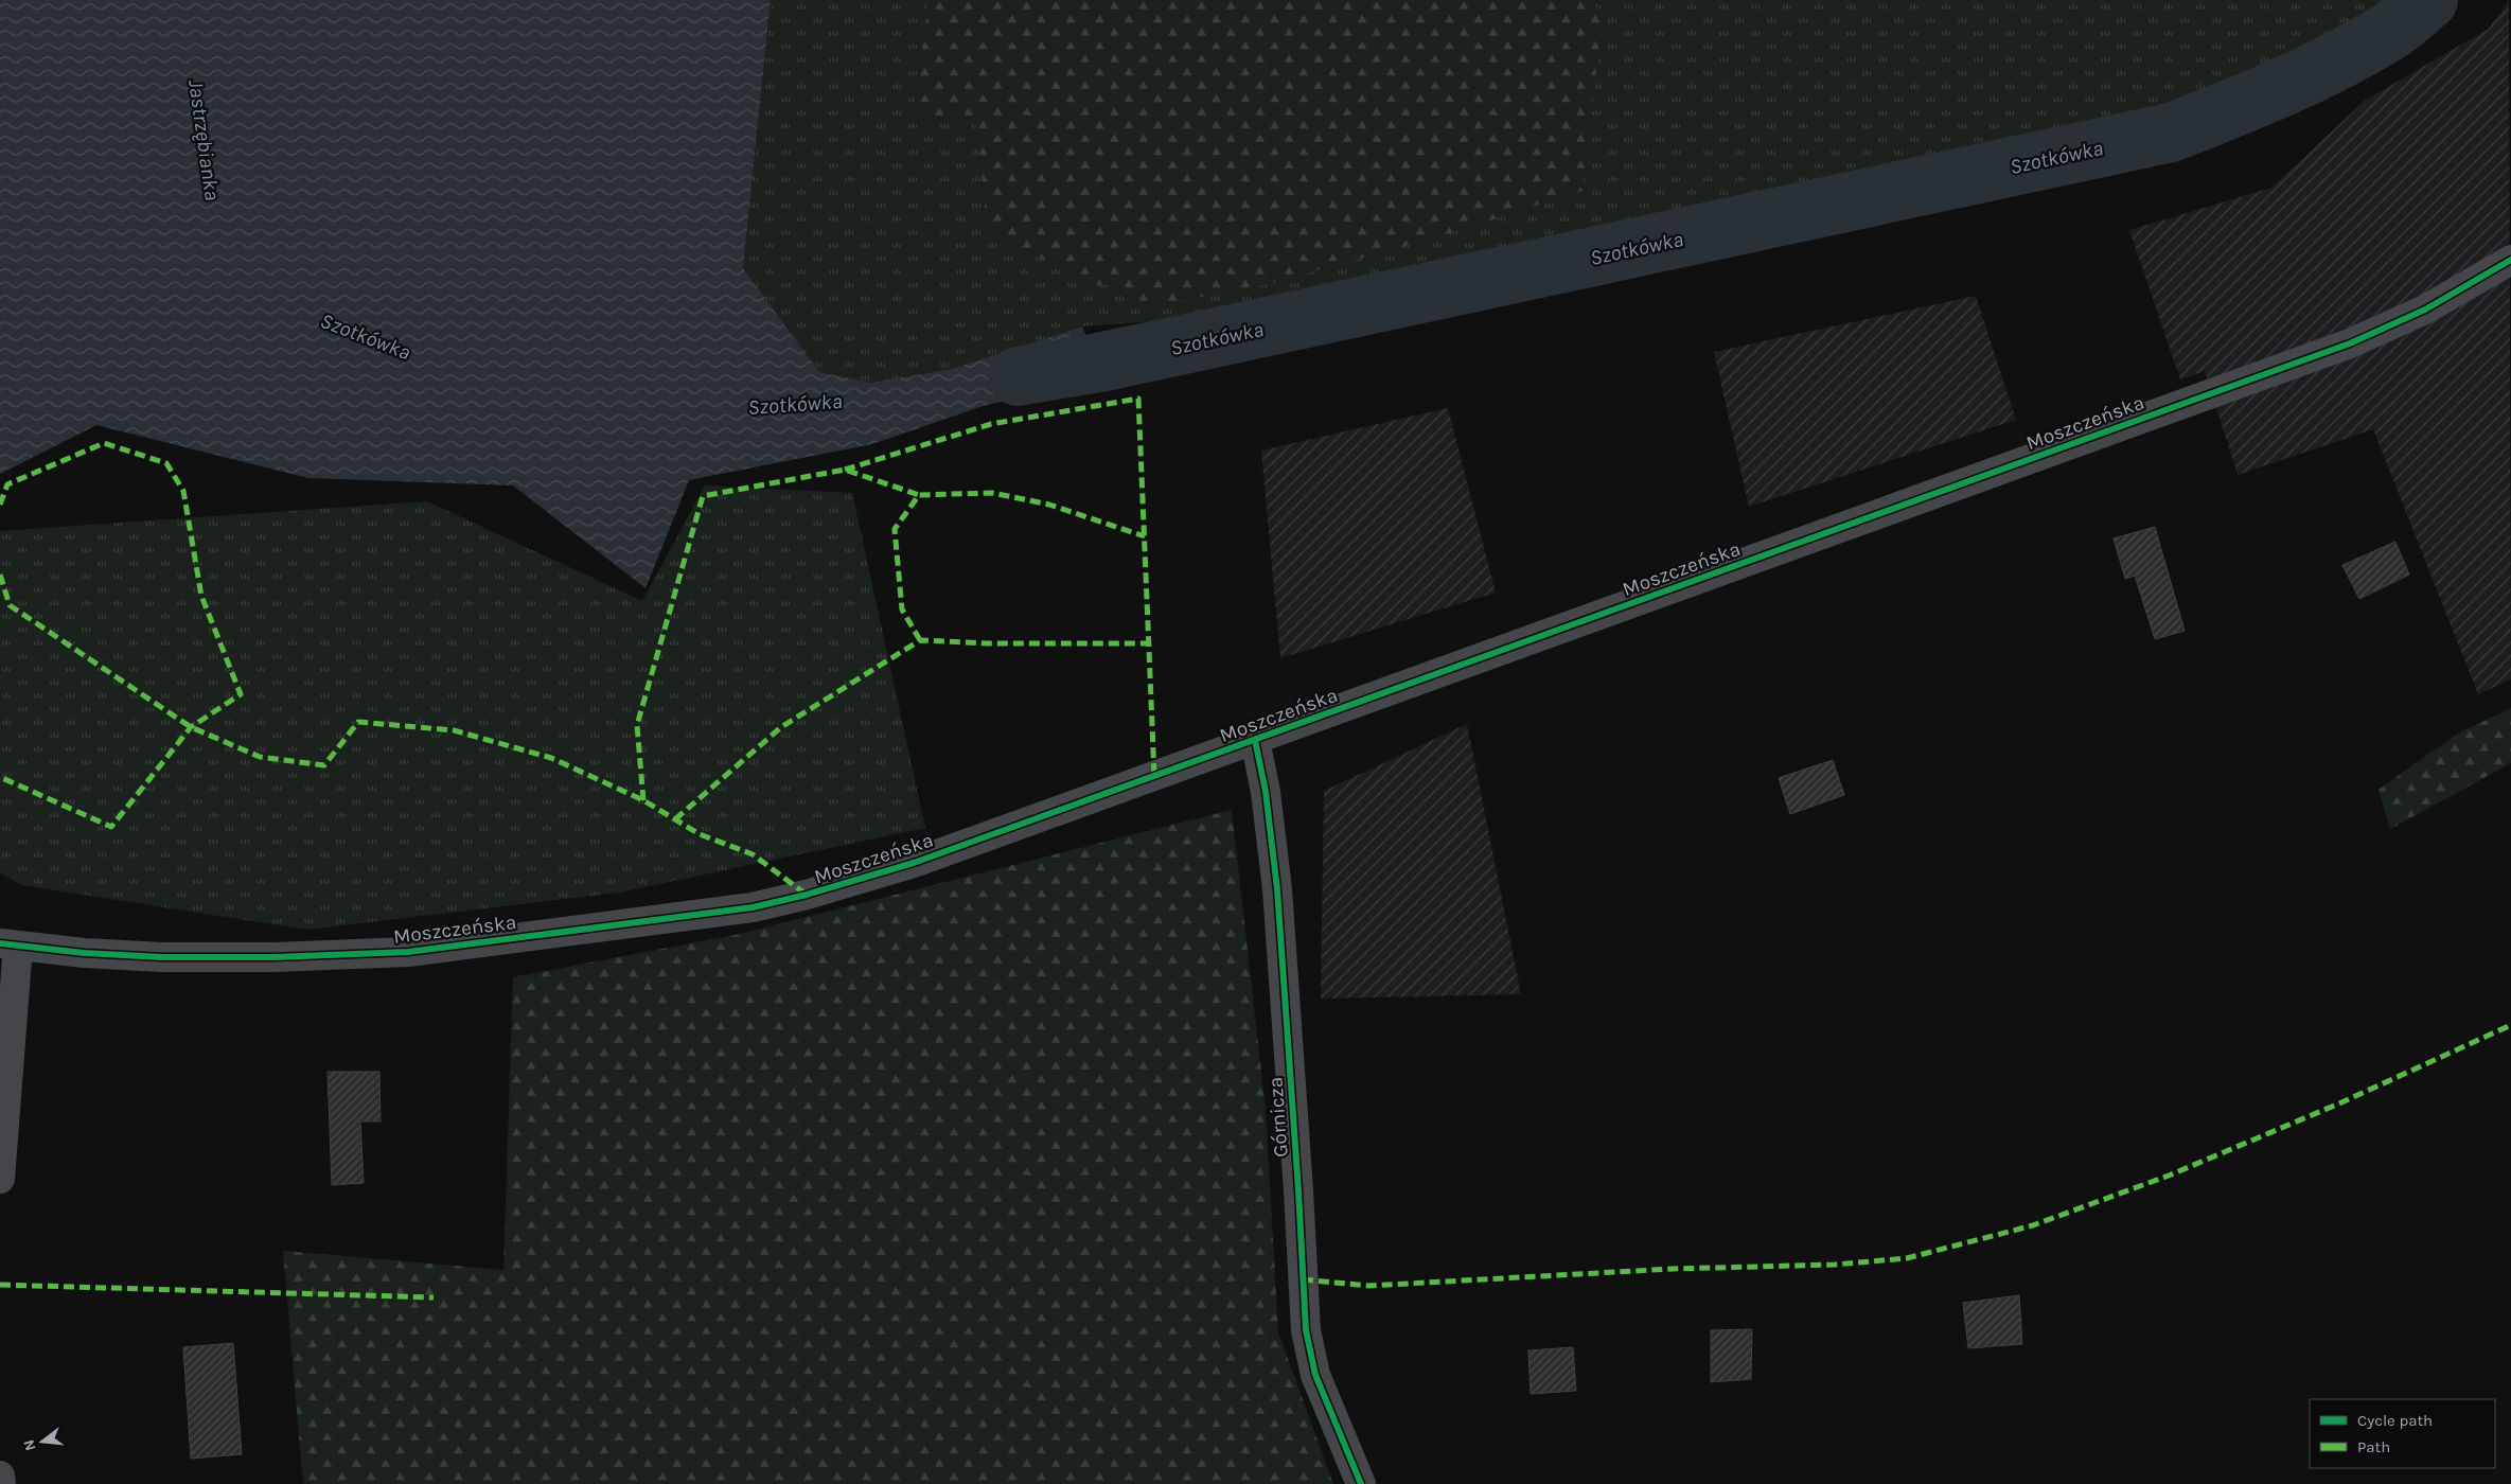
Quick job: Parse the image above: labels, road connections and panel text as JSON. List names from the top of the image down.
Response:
{
  "streets": {
    "street": ["Moszczeńska", "Górnicza"]
  },
  "crossings": [
    ["Moszczeńska", "Górnicza"]
  ],
  "water": ["Jastrzębianka", "Szotkówka"],
  "legend": ["Cycle path", "Path"],
  "north": "left"
}
